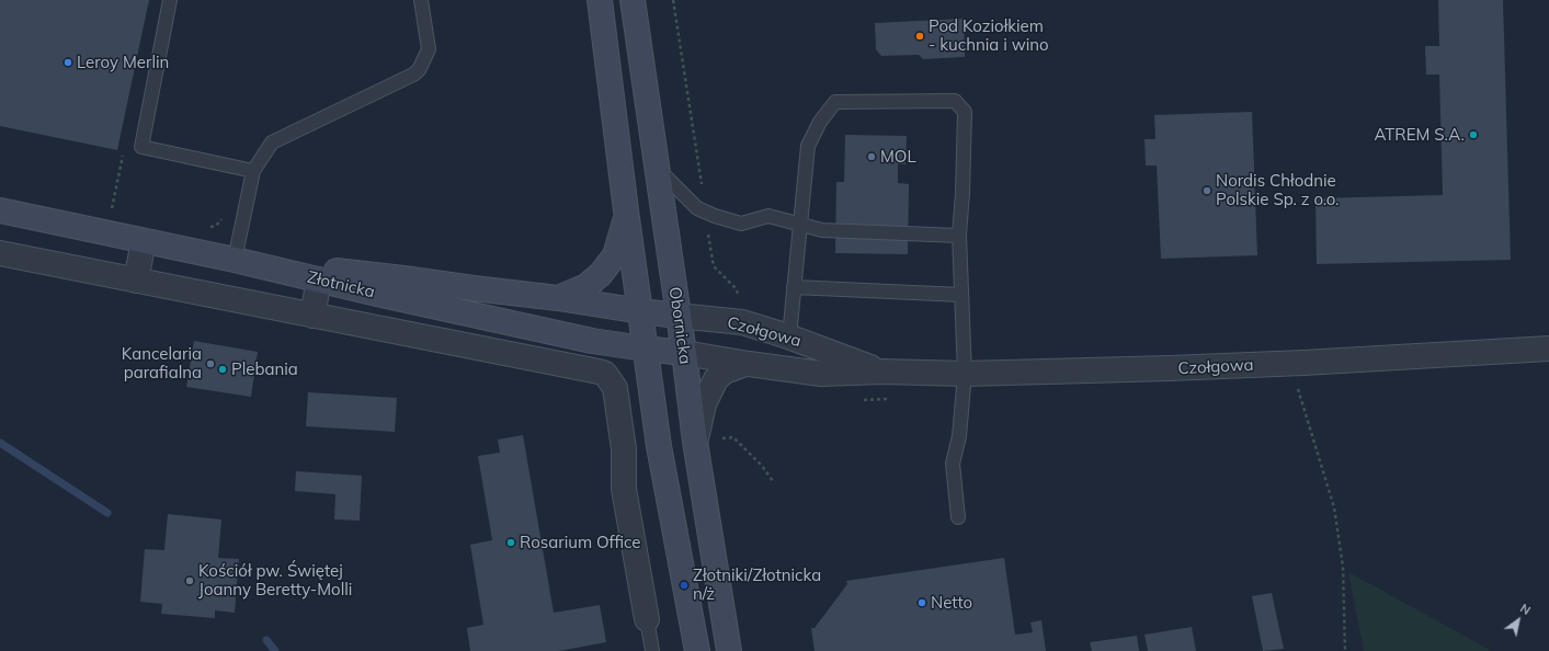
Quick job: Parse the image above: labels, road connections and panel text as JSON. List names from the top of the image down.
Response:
{
  "streets": {
    "main road": ["Złotnicka", "Obornicka", "Czołgowa"]
  },
  "crossings": [
    ["Złotnicka", "Obornicka"],
    ["Złotnicka", "Czołgowa"],
    ["Obornicka", "Czołgowa"]
  ],
  "places": [
    "Pod Koziołkiem - kuchnia i wino",
    "Leroy Merlin",
    "ATREM S.A.",
    "MOL",
    "Nordis Chłodnie Polskie Sp. z o.o.",
    "Kancelaria parafialna",
    "Plebania",
    "Rosarium Office",
    "Kościół pw. Świętej Joanny Beretty-Molli",
    "Złotniki/Złotnicka n/ż",
    "Netto"
  ],
  "north": "top right"
}
